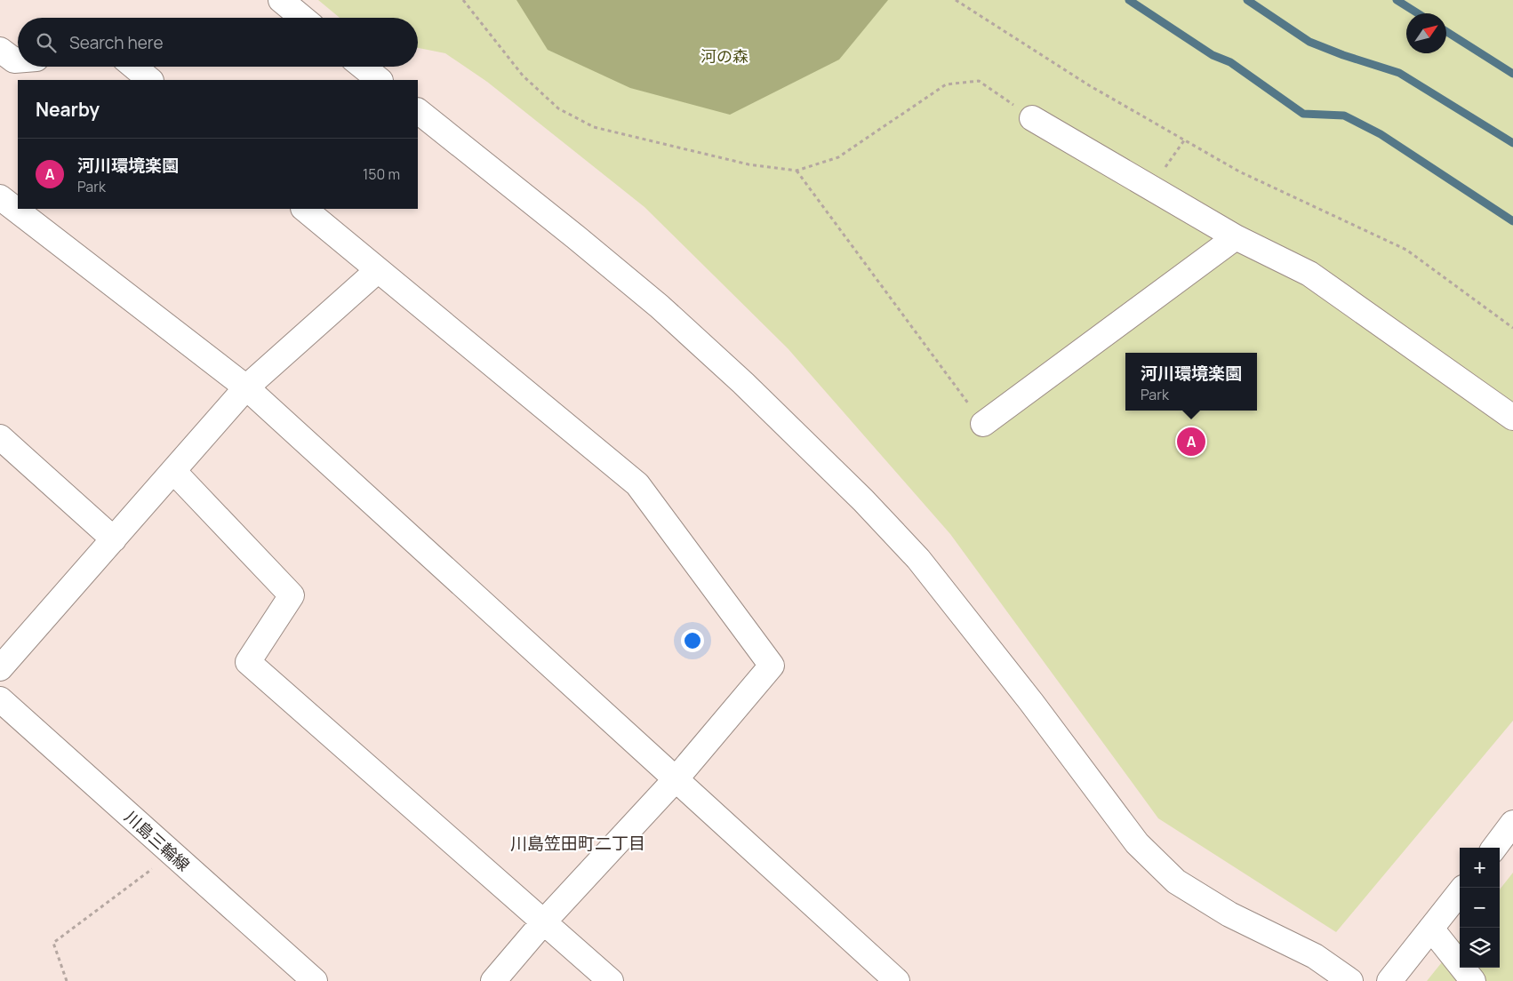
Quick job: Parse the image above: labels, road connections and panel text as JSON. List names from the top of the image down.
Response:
{
  "streets": {
    "street": ["川島三輪線"]
  },
  "districts": ["川島笠田町二丁目"],
  "parks": ["河の森"],
  "north": "top right",
  "page": {
    "search": "Search here",
    "heading": "Nearby",
    "list": [
      {
        "mark": "A",
        "name": "河川環境楽園",
        "note": "Park",
        "value": "150 m"
      }
    ],
    "popup": ["河川環境楽園", "Park"],
    "pins": "A",
    "map_buttons": ["+", "−"]
  }
}
